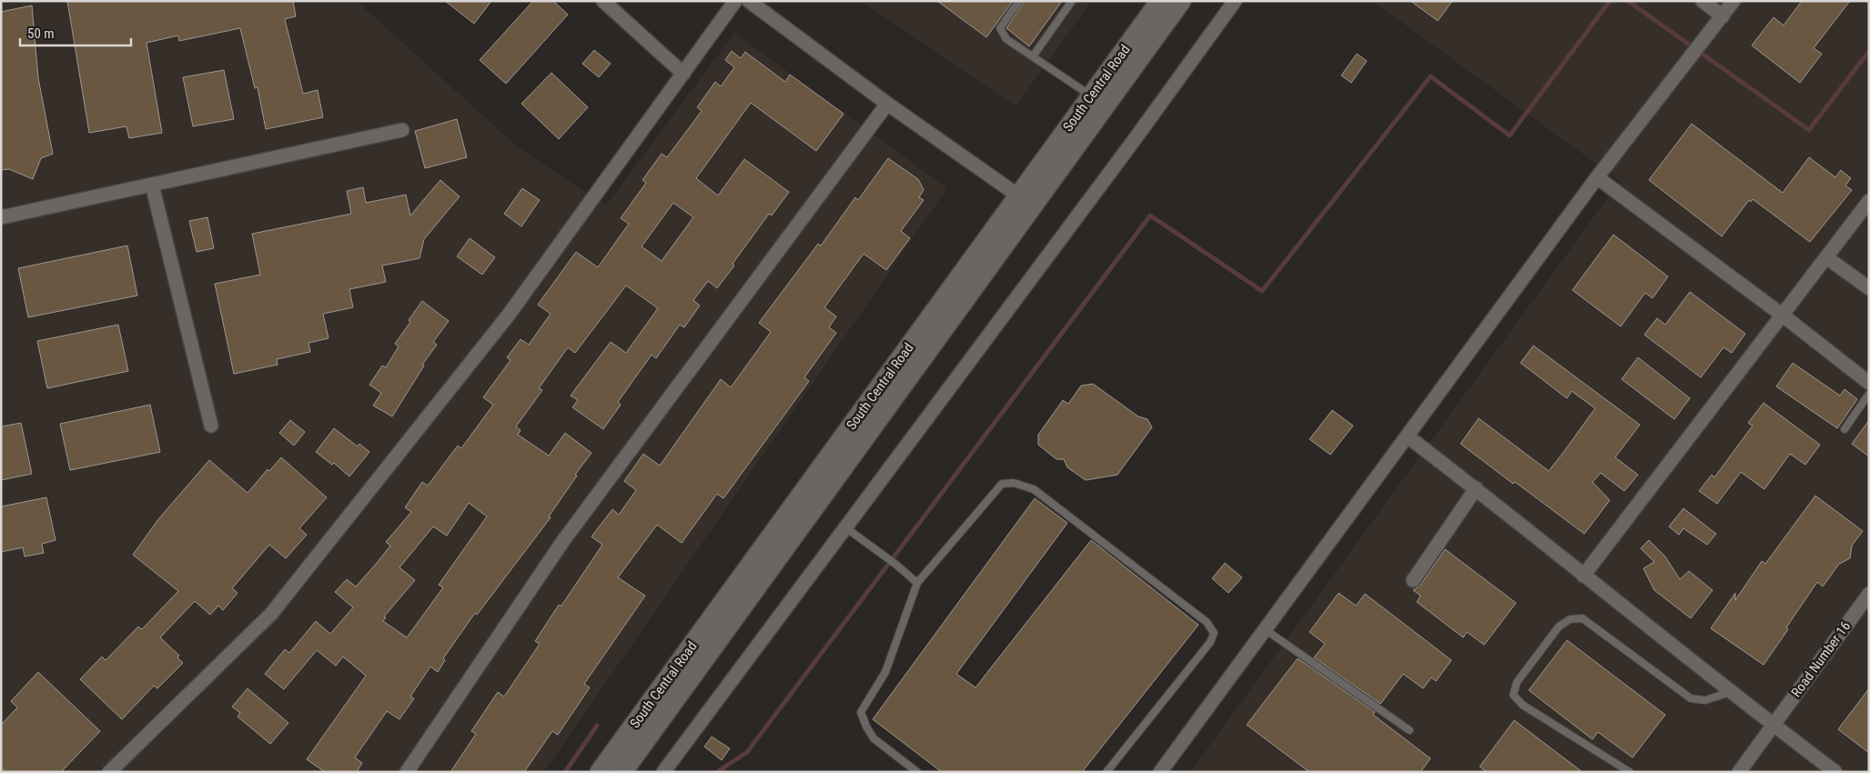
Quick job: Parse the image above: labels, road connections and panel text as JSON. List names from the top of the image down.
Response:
{
  "streets": {
    "main road": ["South Central Road"],
    "street": ["Road Number 16"]
  },
  "scale_bar": "50 m"
}
